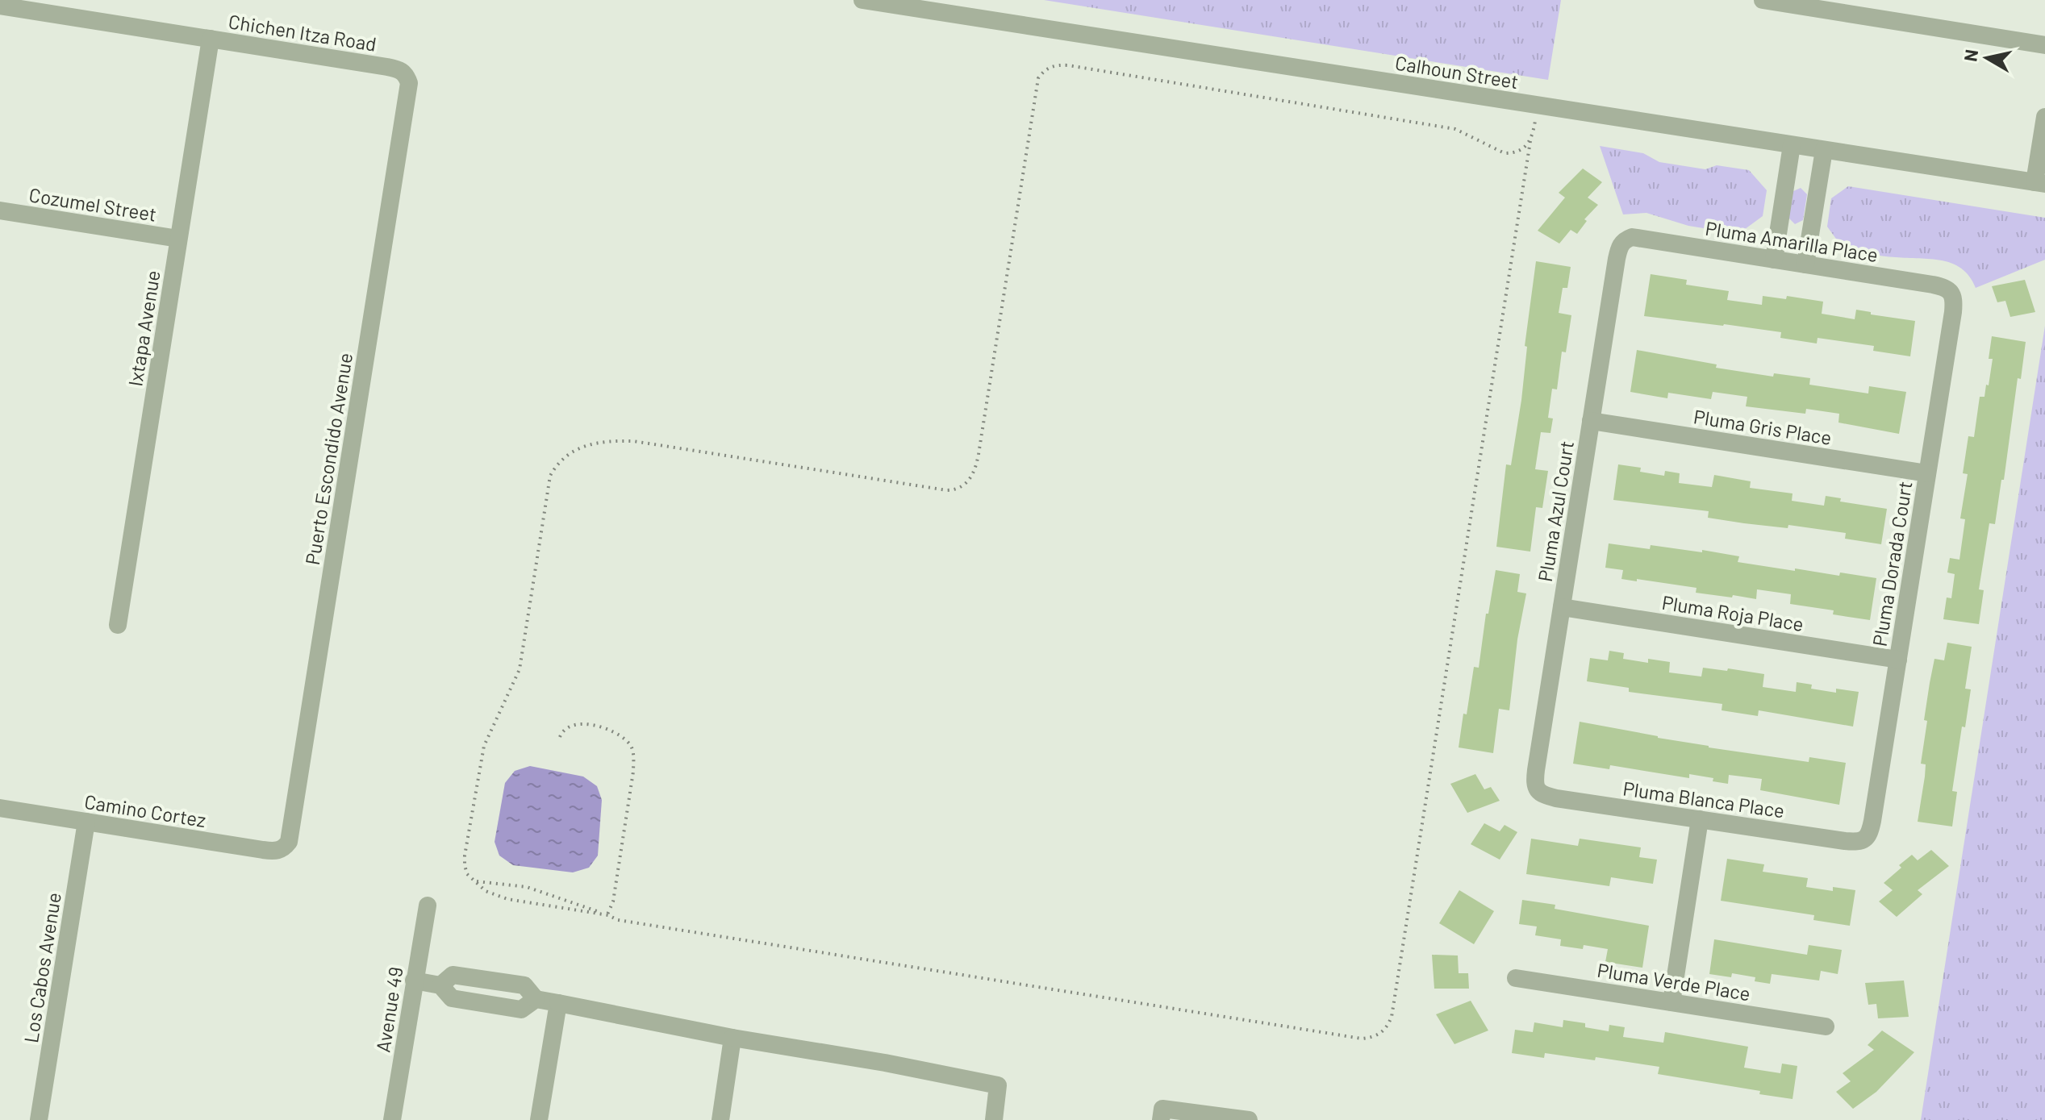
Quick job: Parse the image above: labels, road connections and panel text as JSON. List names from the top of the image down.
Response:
{
  "streets": {
    "street": [
      "Chichen Itza Road",
      "Calhoun Street",
      "Cozumel Street",
      "Pluma Amarilla Place",
      "Ixtapa Avenue",
      "Pluma Gris Place",
      "Puerto Escondido Avenue",
      "Pluma Azul Court",
      "Pluma Dorada Court",
      "Pluma Roja Place",
      "Pluma Blanca Place",
      "Camino Cortez",
      "Los Cabos Avenue",
      "Pluma Verde Place",
      "Avenue 49"
    ]
  },
  "crossings": [
    ["Chichen Itza Road", "Ixtapa Avenue"],
    ["Chichen Itza Road", "Puerto Escondido Avenue"],
    ["Cozumel Street", "Ixtapa Avenue"],
    ["Pluma Amarilla Place", "Pluma Azul Court"],
    ["Pluma Amarilla Place", "Pluma Dorada Court"],
    ["Pluma Gris Place", "Pluma Azul Court"],
    ["Pluma Gris Place", "Pluma Dorada Court"],
    ["Puerto Escondido Avenue", "Camino Cortez"],
    ["Pluma Azul Court", "Pluma Roja Place"],
    ["Pluma Azul Court", "Pluma Blanca Place"],
    ["Pluma Dorada Court", "Pluma Roja Place"],
    ["Pluma Dorada Court", "Pluma Blanca Place"],
    ["Camino Cortez", "Los Cabos Avenue"]
  ],
  "north": "left"
}
